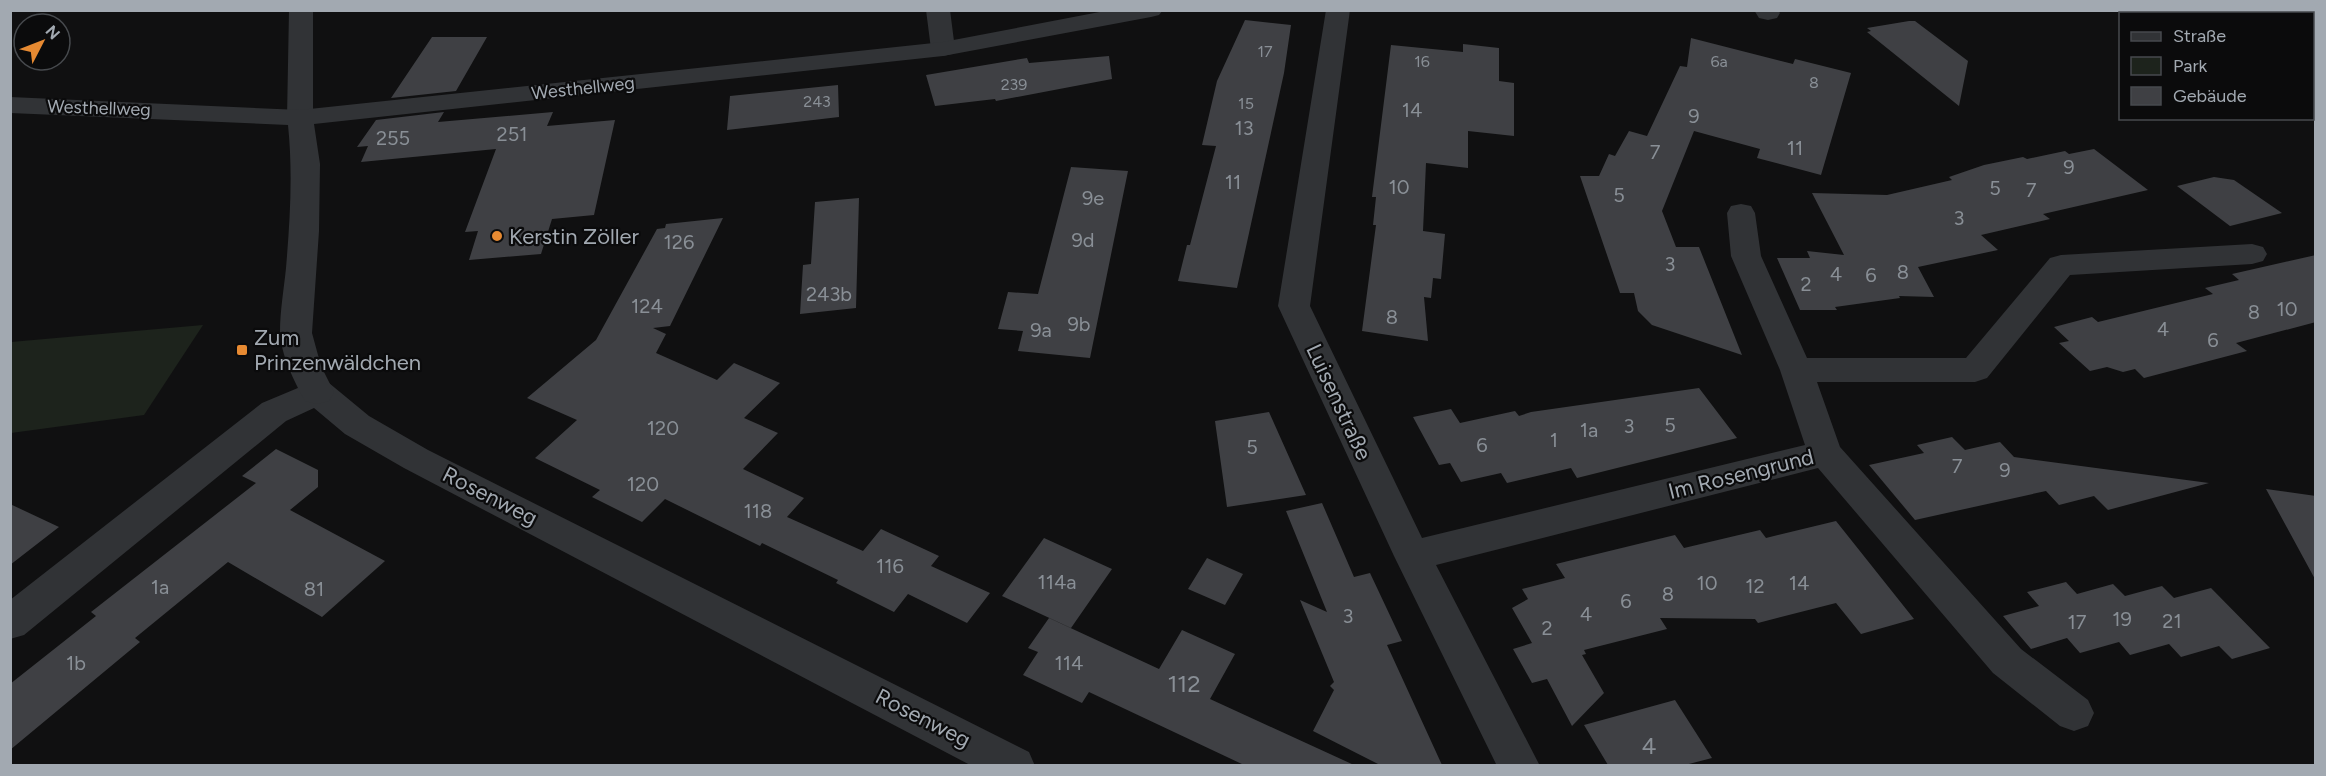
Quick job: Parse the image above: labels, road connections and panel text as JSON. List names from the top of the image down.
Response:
{
  "streets": {
    "street": [
      "Westhellweg",
      "Luisenstraße",
      "Im Rosengrund",
      "Rosenweg"
    ]
  },
  "crossings": [
    ["Westhellweg", "Rosenweg"],
    ["Luisenstraße", "Im Rosengrund"]
  ],
  "places": {
    "other": ["Kerstin Zöller"],
    "transit": ["Zum Prinzenwäldchen"]
  },
  "house_numbers": [
    "17",
    "16",
    "6a",
    "8",
    "239",
    "243",
    "15",
    "14",
    "9",
    "13",
    "251",
    "255",
    "11",
    "7",
    "9",
    "11",
    "10",
    "5",
    "7",
    "5",
    "9e",
    "3",
    "9d",
    "126",
    "3",
    "8",
    "4",
    "6",
    "2",
    "243b",
    "124",
    "10",
    "8",
    "8",
    "9b",
    "4",
    "9a",
    "6",
    "5",
    "3",
    "120",
    "1a",
    "1",
    "6",
    "5",
    "7",
    "9",
    "120",
    "118",
    "116",
    "114a",
    "10",
    "14",
    "12",
    "1a",
    "81",
    "8",
    "6",
    "4",
    "3",
    "19",
    "21",
    "17",
    "2",
    "1b",
    "114",
    "112",
    "4"
  ],
  "legend": ["Straße", "Park", "Gebäude"],
  "north": "top right"
}
